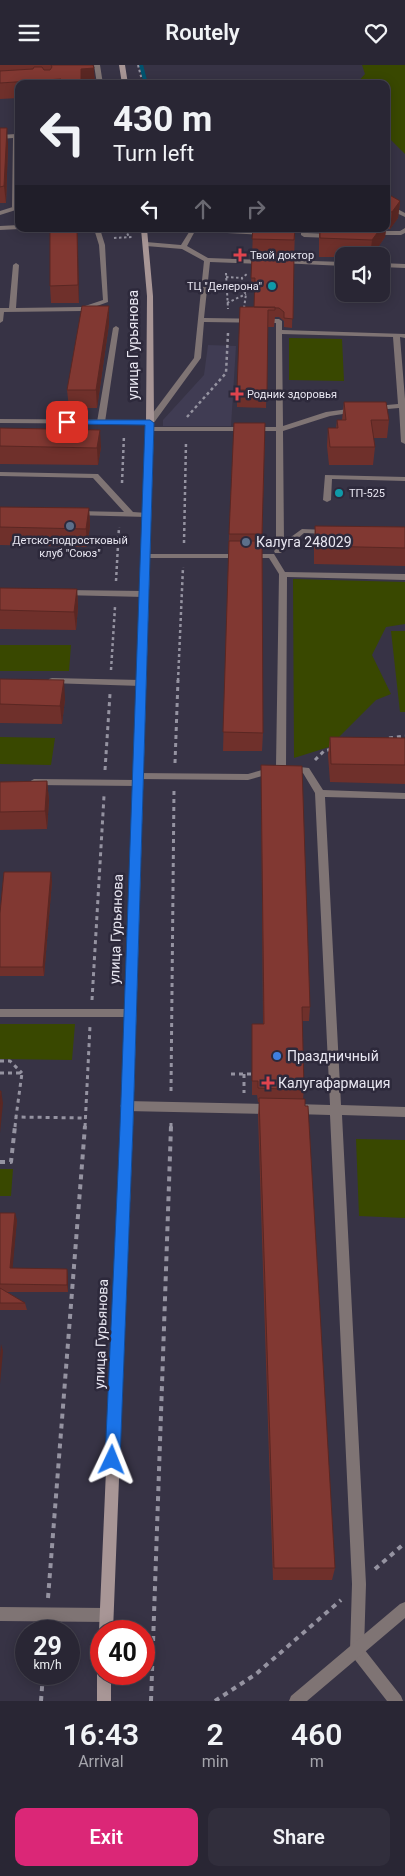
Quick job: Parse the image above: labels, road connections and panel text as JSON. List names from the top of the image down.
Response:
{
  "streets": {
    "street": ["улица Гурьянова"]
  },
  "places": {
    "health": ["Твой доктор", "Родник здоровья", "Калугафармация"],
    "other": [
      "ТЦ \"Делерона\"",
      "ТП-525",
      "Детско-подростковый клуб \"Союз\"",
      "Калуга 248029",
      "Праздничный"
    ]
  },
  "page": {
    "header": "Routely",
    "turn": ["430 m", "Turn left"],
    "speed": "29 km/h",
    "limit": "40",
    "eta": [
      "16:43",
      "Arrival",
      "2",
      "min",
      "460",
      "m"
    ],
    "buttons": ["Exit", "Share"]
  }
}
